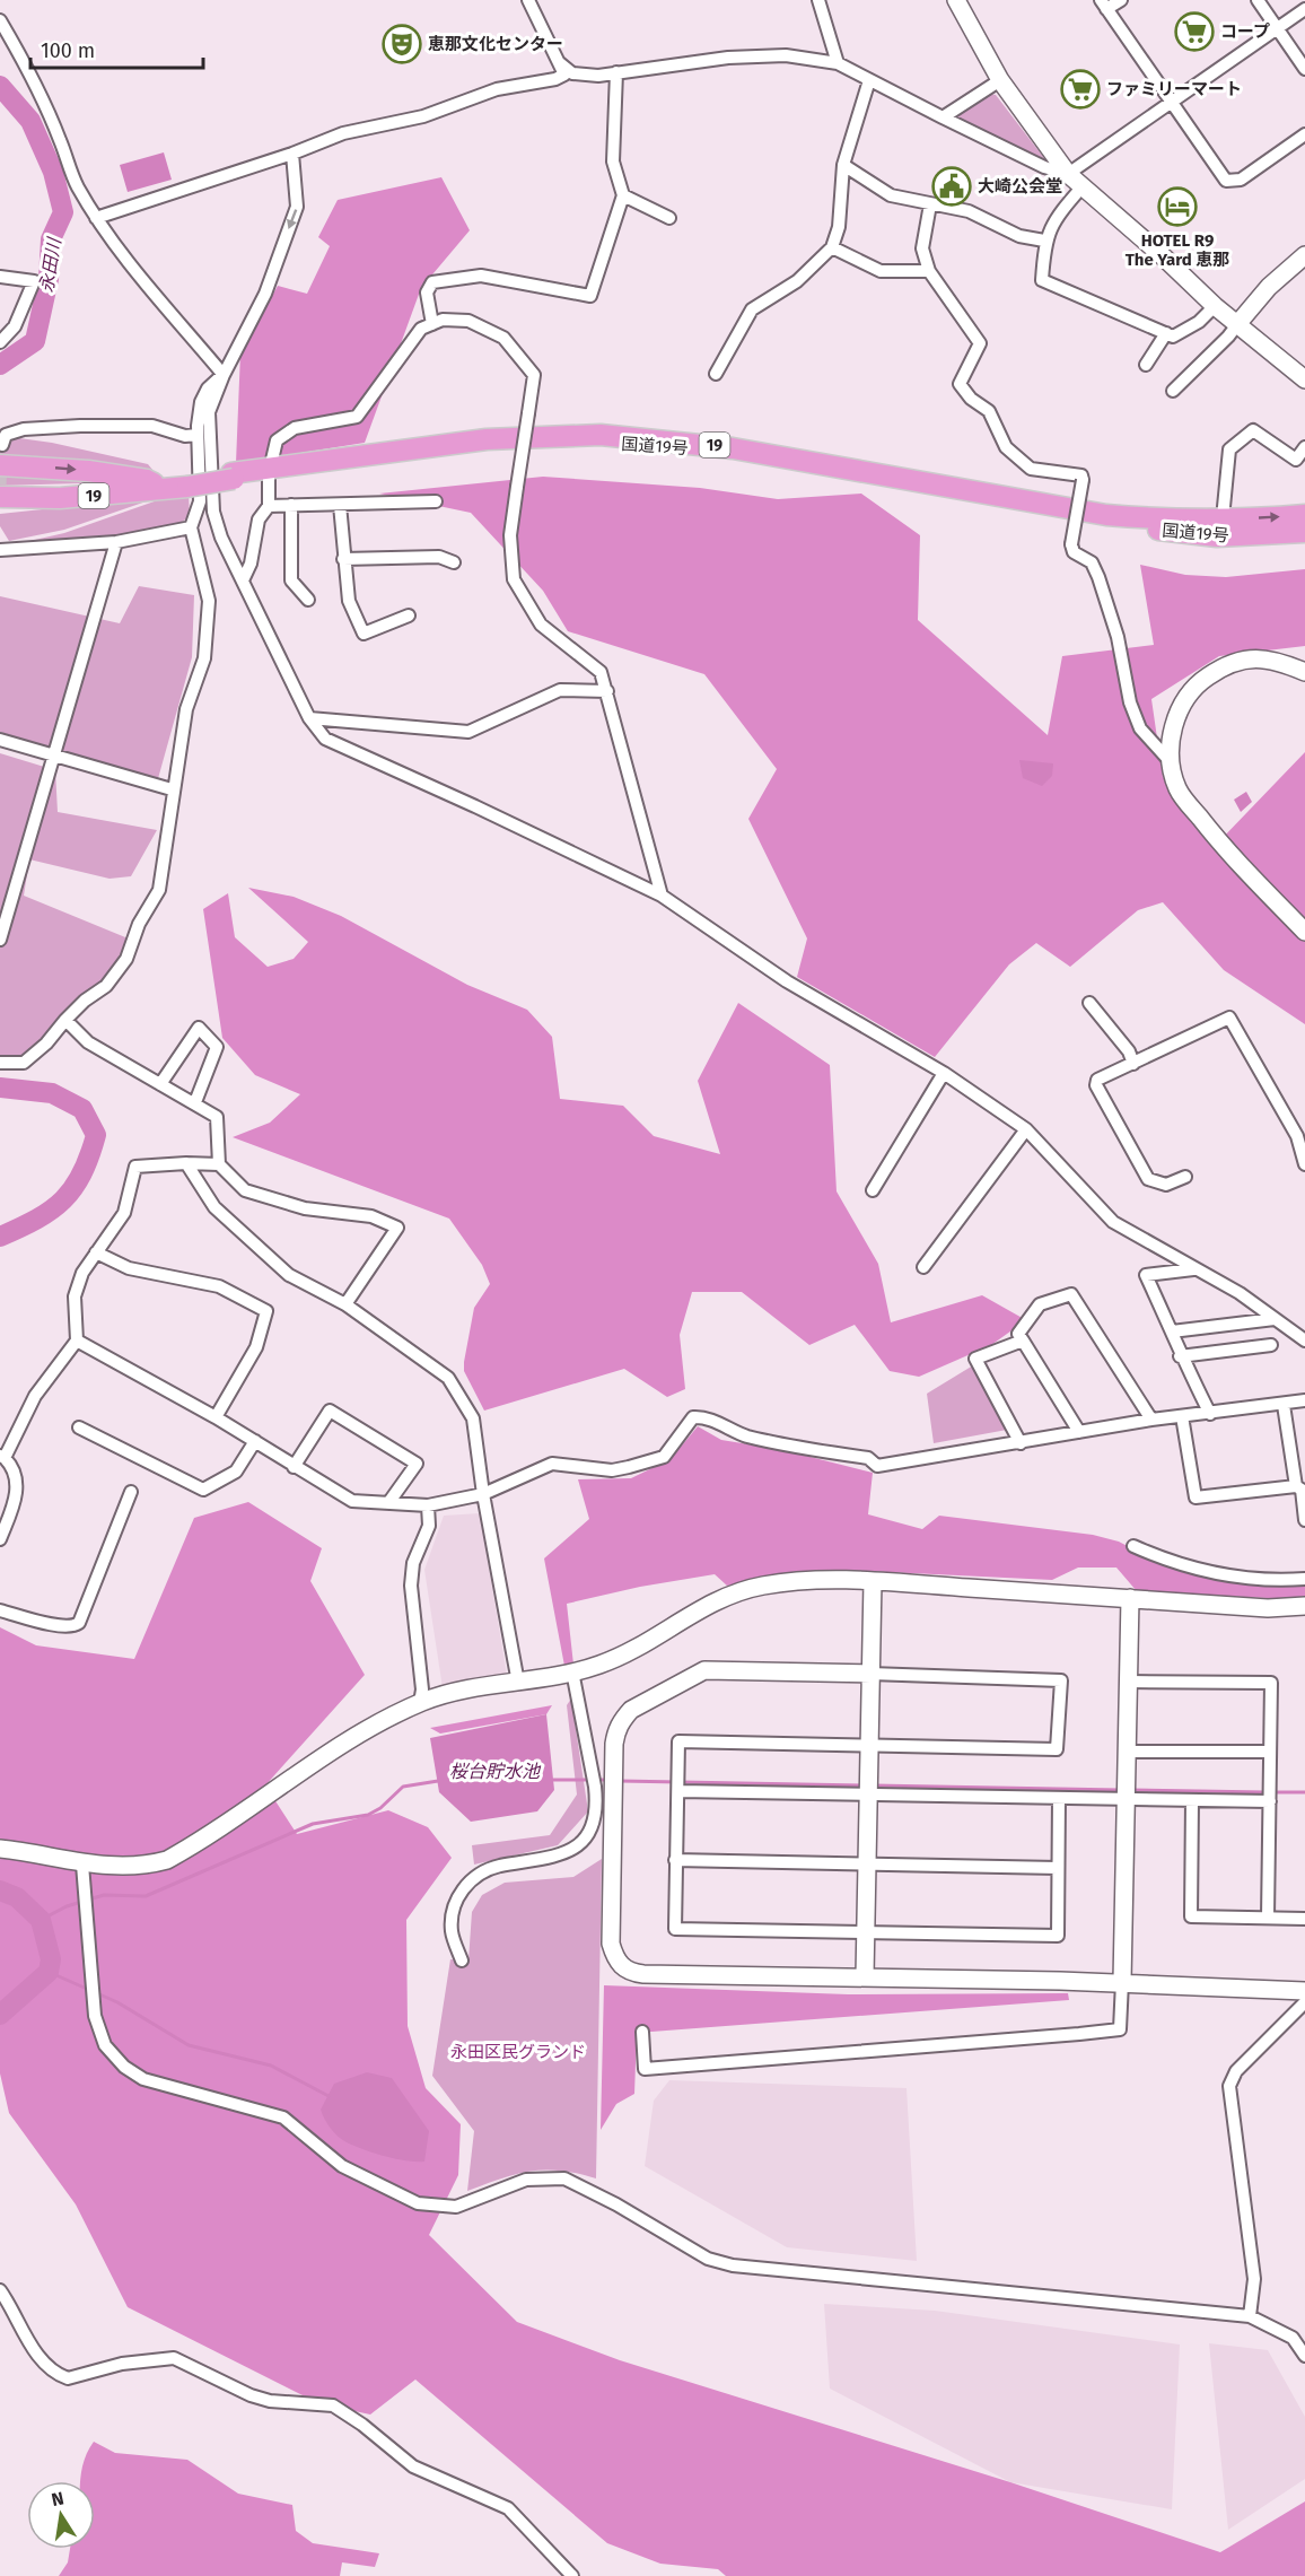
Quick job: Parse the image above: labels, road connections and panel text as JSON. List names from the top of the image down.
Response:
{
  "streets": {
    "highway": ["19", "国道19号"]
  },
  "water": ["永田川", "桜台貯水池"],
  "parks": ["永田区民グランド"],
  "places": {
    "supermarket": ["コープ", "ファミリーマート"],
    "theatre": ["恵那文化センター"],
    "public building": ["大崎公会堂"],
    "hotel": ["HOTEL R9 The Yard 恵那"]
  },
  "scale_bar": "100 m",
  "north": "top"
}
